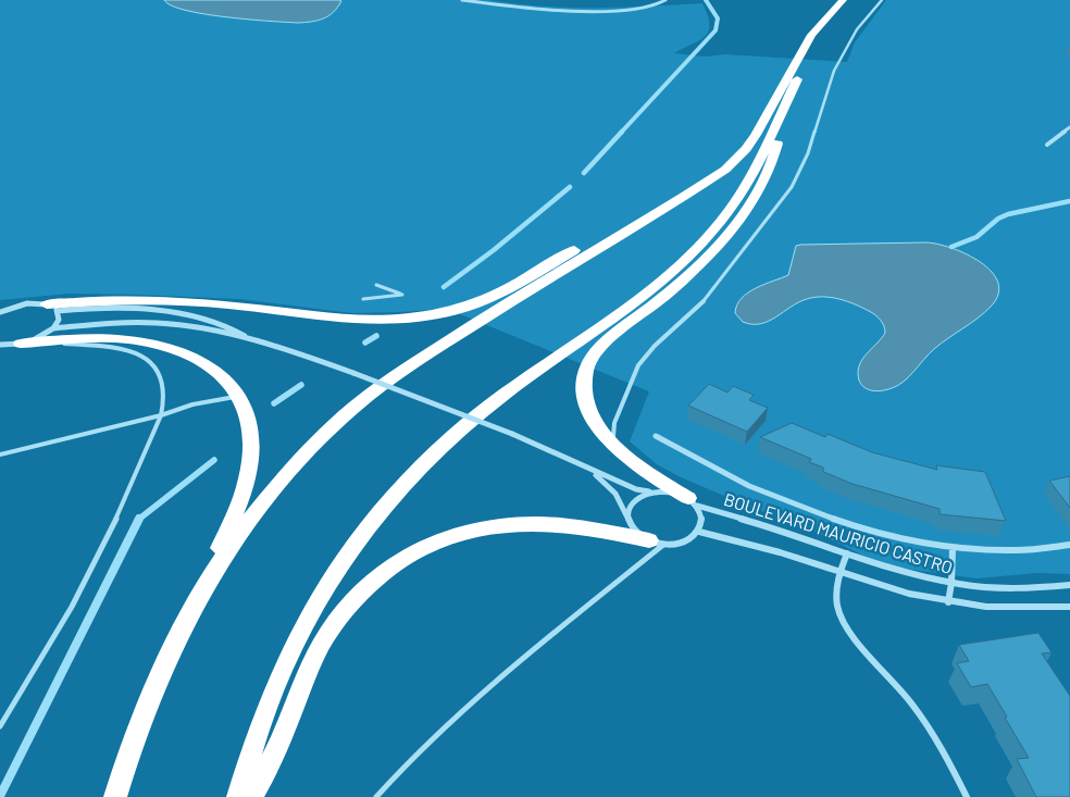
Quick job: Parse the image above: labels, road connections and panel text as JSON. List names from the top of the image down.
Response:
{
  "streets": {
    "street": ["BOULEVARD MAURICIO CASTRO"]
  }
}
